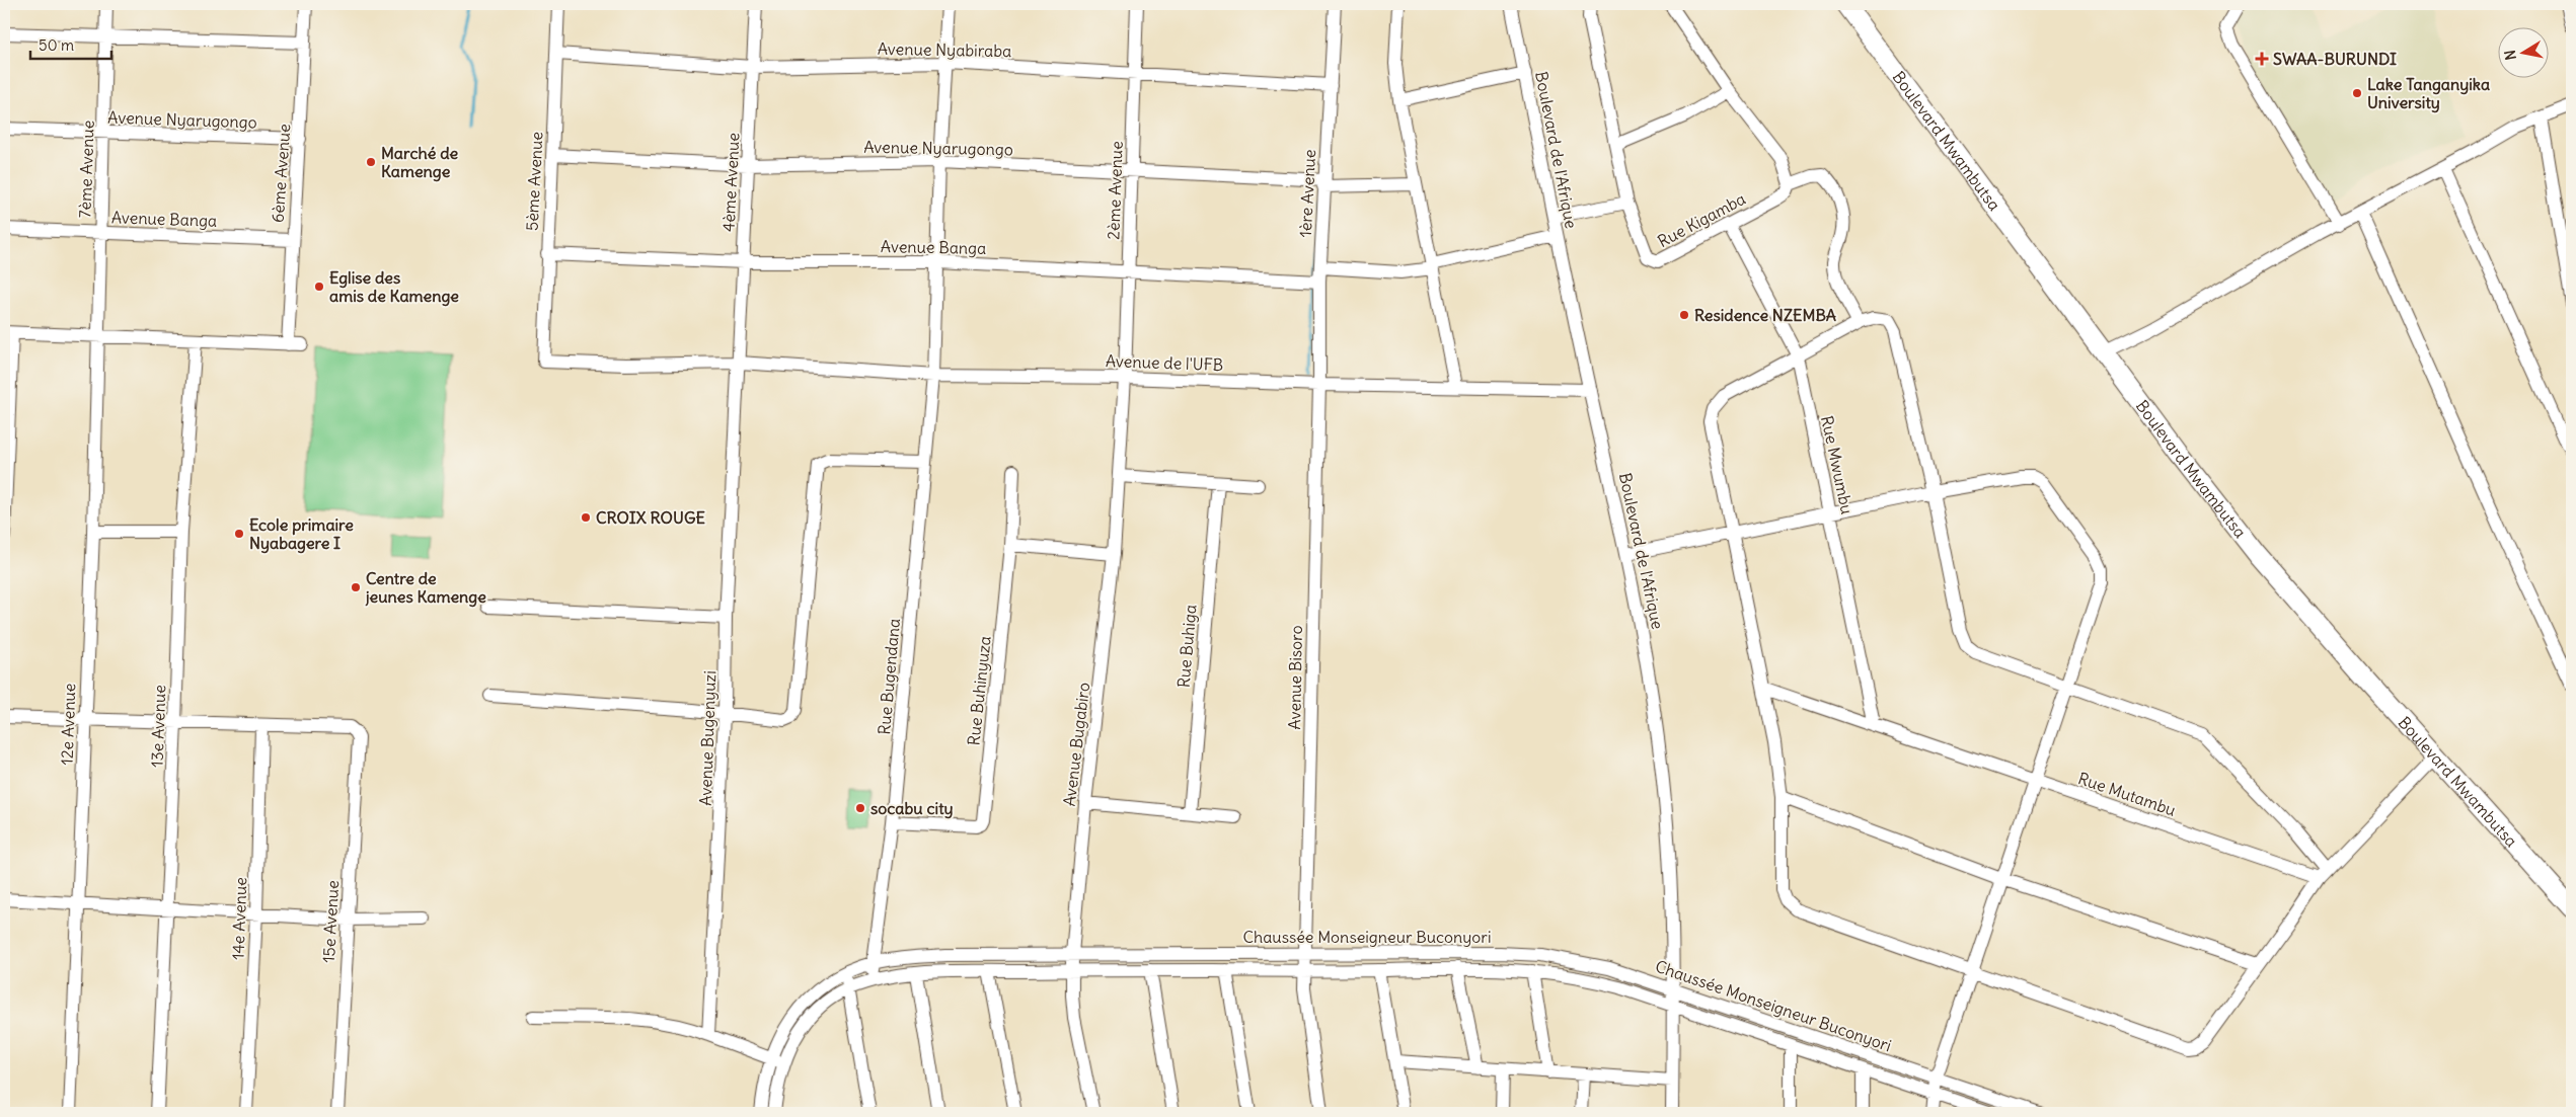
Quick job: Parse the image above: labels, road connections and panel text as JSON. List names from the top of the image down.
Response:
{
  "streets": {
    "highway": ["Boulevard Mwambutsa"],
    "street": [
      "Avenue Nyabiraba",
      "Avenue Nyarugongo",
      "Boulevard de l'Afrique",
      "7ème Avenue",
      "6ème Avenue",
      "5ème Avenue",
      "4ème Avenue",
      "2ème Avenue",
      "1ère Avenue",
      "Avenue Banga",
      "Rue Kigamba",
      "Avenue de l'UFB",
      "Rue Mwumbu",
      "Rue Buhiga",
      "Rue Bugendana",
      "Avenue Bisoro",
      "Rue Buhinyuza",
      "12e Avenue",
      "13e Avenue",
      "Avenue Bugenyuzi",
      "Avenue Bugabiro",
      "Rue Mutambu",
      "14e Avenue",
      "15e Avenue",
      "Chaussée Monseigneur Buconyori"
    ]
  },
  "crossings": [
    ["Avenue Nyabiraba", "5ème Avenue"],
    ["Avenue Nyabiraba", "4ème Avenue"],
    ["Avenue Nyabiraba", "2ème Avenue"],
    ["Avenue Nyabiraba", "1ère Avenue"],
    ["Avenue Nyabiraba", "Rue Bugendana"],
    ["Avenue Nyarugongo", "7ème Avenue"],
    ["Avenue Nyarugongo", "6ème Avenue"],
    ["Avenue Nyarugongo", "5ème Avenue"],
    ["Avenue Nyarugongo", "4ème Avenue"],
    ["Avenue Nyarugongo", "2ème Avenue"],
    ["Avenue Nyarugongo", "1ère Avenue"],
    ["Avenue Nyarugongo", "Rue Bugendana"],
    ["Boulevard de l'Afrique", "Avenue de l'UFB"],
    ["Boulevard de l'Afrique", "Chaussée Monseigneur Buconyori"],
    ["7ème Avenue", "Avenue Banga"],
    ["7ème Avenue", "12e Avenue"],
    ["6ème Avenue", "Avenue Banga"],
    ["5ème Avenue", "Avenue Banga"],
    ["5ème Avenue", "Avenue de l'UFB"],
    ["4ème Avenue", "Avenue Banga"],
    ["4ème Avenue", "Avenue de l'UFB"],
    ["4ème Avenue", "Avenue Bugenyuzi"],
    ["2ème Avenue", "Avenue Banga"],
    ["2ème Avenue", "Avenue de l'UFB"],
    ["2ème Avenue", "Avenue Bugabiro"],
    ["1ère Avenue", "Avenue Banga"],
    ["1ère Avenue", "Avenue de l'UFB"],
    ["1ère Avenue", "Avenue Bisoro"],
    ["Avenue Banga", "Rue Bugendana"],
    ["Rue Kigamba", "Rue Mwumbu"],
    ["Avenue de l'UFB", "Rue Bugendana"],
    ["Avenue de l'UFB", "Avenue Bisoro"],
    ["Avenue de l'UFB", "Avenue Bugenyuzi"],
    ["Avenue de l'UFB", "Avenue Bugabiro"],
    ["Rue Mwumbu", "Rue Mutambu"],
    ["Rue Bugendana", "Rue Buhinyuza"],
    ["Rue Bugendana", "Chaussée Monseigneur Buconyori"],
    ["Avenue Bisoro", "Chaussée Monseigneur Buconyori"],
    ["Avenue Bugabiro", "Chaussée Monseigneur Buconyori"],
    ["14e Avenue", "15e Avenue"]
  ],
  "places": {
    "health": ["SWAA-BURUNDI"],
    "other": [
      "Lake Tanganyika University",
      "Marché de Kamenge",
      "Eglise des amis de Kamenge",
      "Residence NZEMBA",
      "CROIX ROUGE",
      "Ecole primaire Nyabagere I",
      "Centre de jeunes Kamenge",
      "socabu city"
    ]
  },
  "scale_bar": "50 m",
  "north": "left"
}
